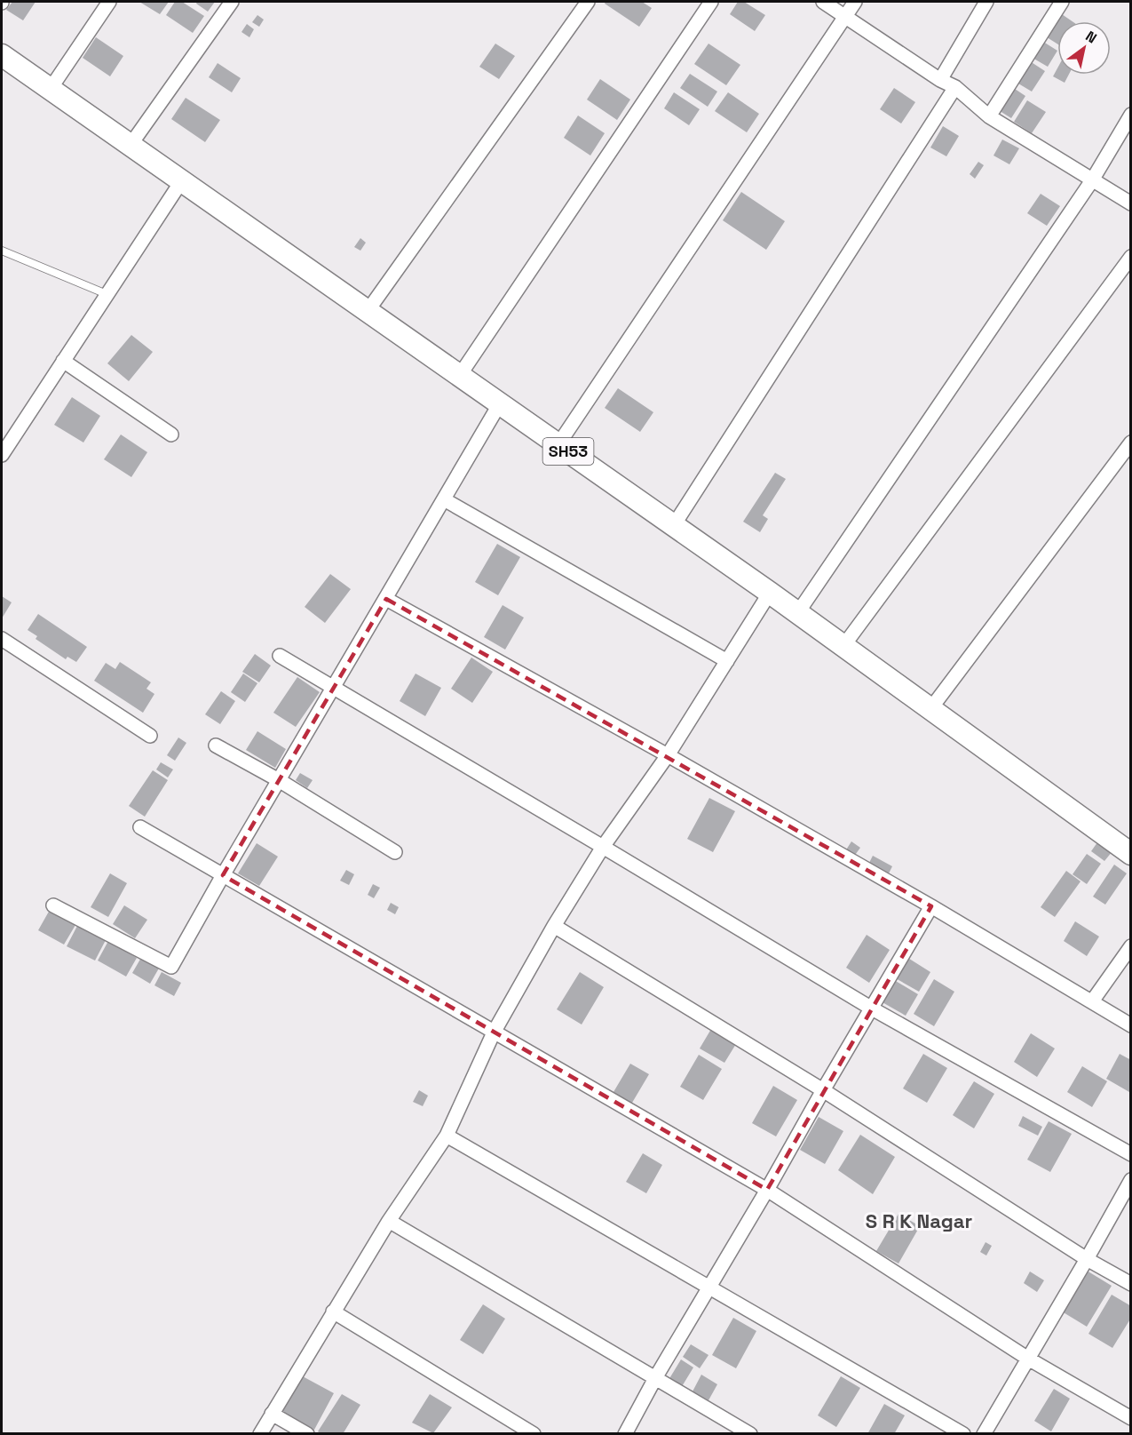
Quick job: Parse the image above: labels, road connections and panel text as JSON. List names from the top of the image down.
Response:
{
  "streets": {
    "main road": ["SH53"]
  },
  "districts": ["S R K Nagar"],
  "north": "top right"
}
